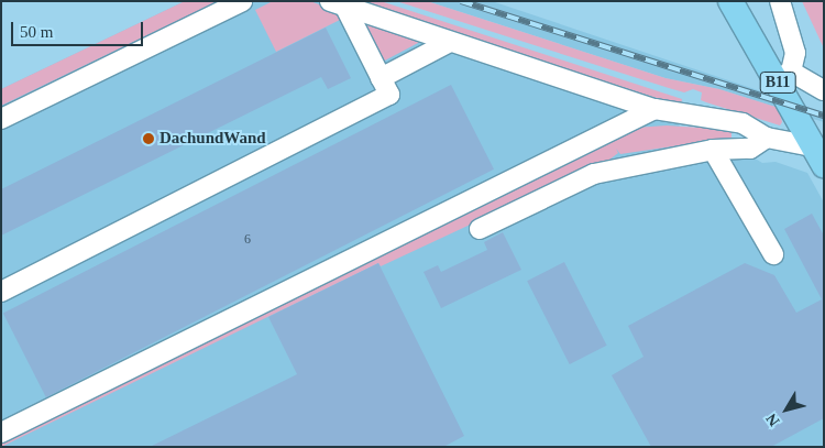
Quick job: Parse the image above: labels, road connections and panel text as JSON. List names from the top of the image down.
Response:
{
  "streets": {
    "main road": ["B11"]
  },
  "places": ["DachundWand"],
  "house_numbers": ["6"],
  "scale_bar": "50 m",
  "north": "bottom left"
}
